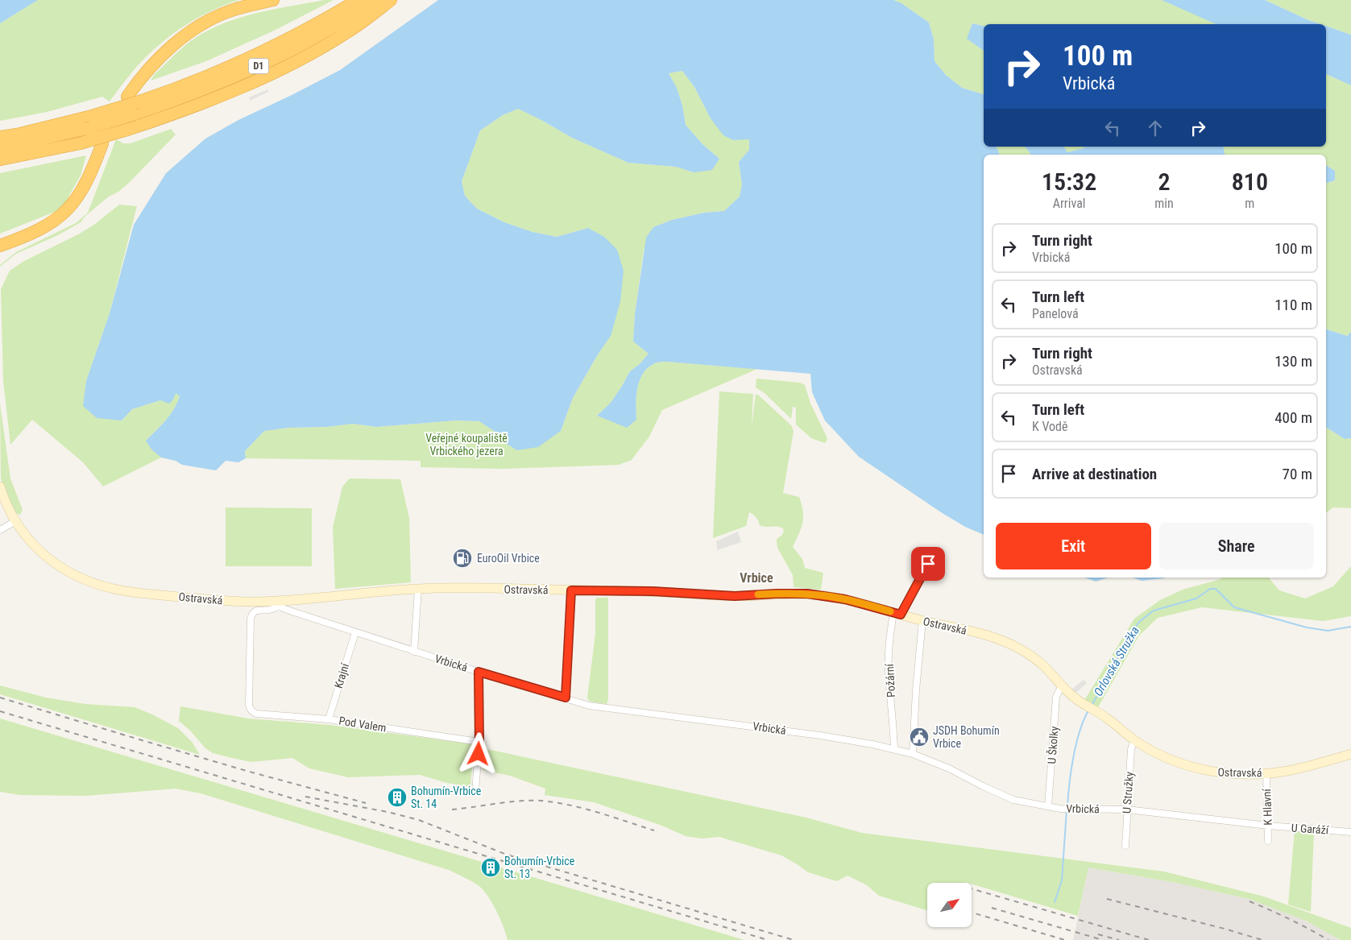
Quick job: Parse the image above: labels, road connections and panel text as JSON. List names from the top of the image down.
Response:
{
  "streets": {
    "highway": ["D1"],
    "main road": ["Ostravská"],
    "street": [
      "Vrbická",
      "Krajní",
      "Požární",
      "Pod Valem",
      "U Školky",
      "U Stružky",
      "K Hlavní",
      "U Garáží"
    ]
  },
  "crossings": [
    ["Ostravská", "Vrbická"],
    ["Ostravská", "Požární"],
    ["Ostravská", "Pod Valem"],
    ["Ostravská", "U Školky"],
    ["Ostravská", "U Stružky"],
    ["Ostravská", "K Hlavní"],
    ["Vrbická", "Krajní"],
    ["Vrbická", "Požární"],
    ["Vrbická", "Pod Valem"],
    ["Vrbická", "U Školky"],
    ["Vrbická", "U Stružky"],
    ["Vrbická", "K Hlavní"],
    ["Vrbická", "U Garáží"],
    ["Krajní", "Pod Valem"],
    ["K Hlavní", "U Garáží"]
  ],
  "districts": ["Vrbice"],
  "water": ["Orlovská Stružka"],
  "parks": ["Veřejné koupaliště Vrbického jezera"],
  "places": {
    "fuel station": ["EuroOil Vrbice"],
    "public building": ["JSDH Bohumín Vrbice"],
    "building": ["Bohumín-Vrbice St. 14", "Bohumín-Vrbice St. 13"]
  },
  "north": "top right",
  "page": {
    "turn": ["100 m", "Vrbická"],
    "eta": [
      "15:32",
      "Arrival",
      "2",
      "min",
      "810",
      "m"
    ],
    "list": [
      {
        "name": "Turn right",
        "note": "Vrbická",
        "value": "100 m"
      },
      {
        "name": "Turn left",
        "note": "Panelová",
        "value": "110 m"
      },
      {
        "name": "Turn right",
        "note": "Ostravská",
        "value": "130 m"
      },
      {
        "name": "Turn left",
        "note": "K Vodě",
        "value": "400 m"
      },
      {
        "name": "Arrive at destination",
        "value": "70 m"
      }
    ],
    "buttons": ["Exit", "Share"]
  }
}
